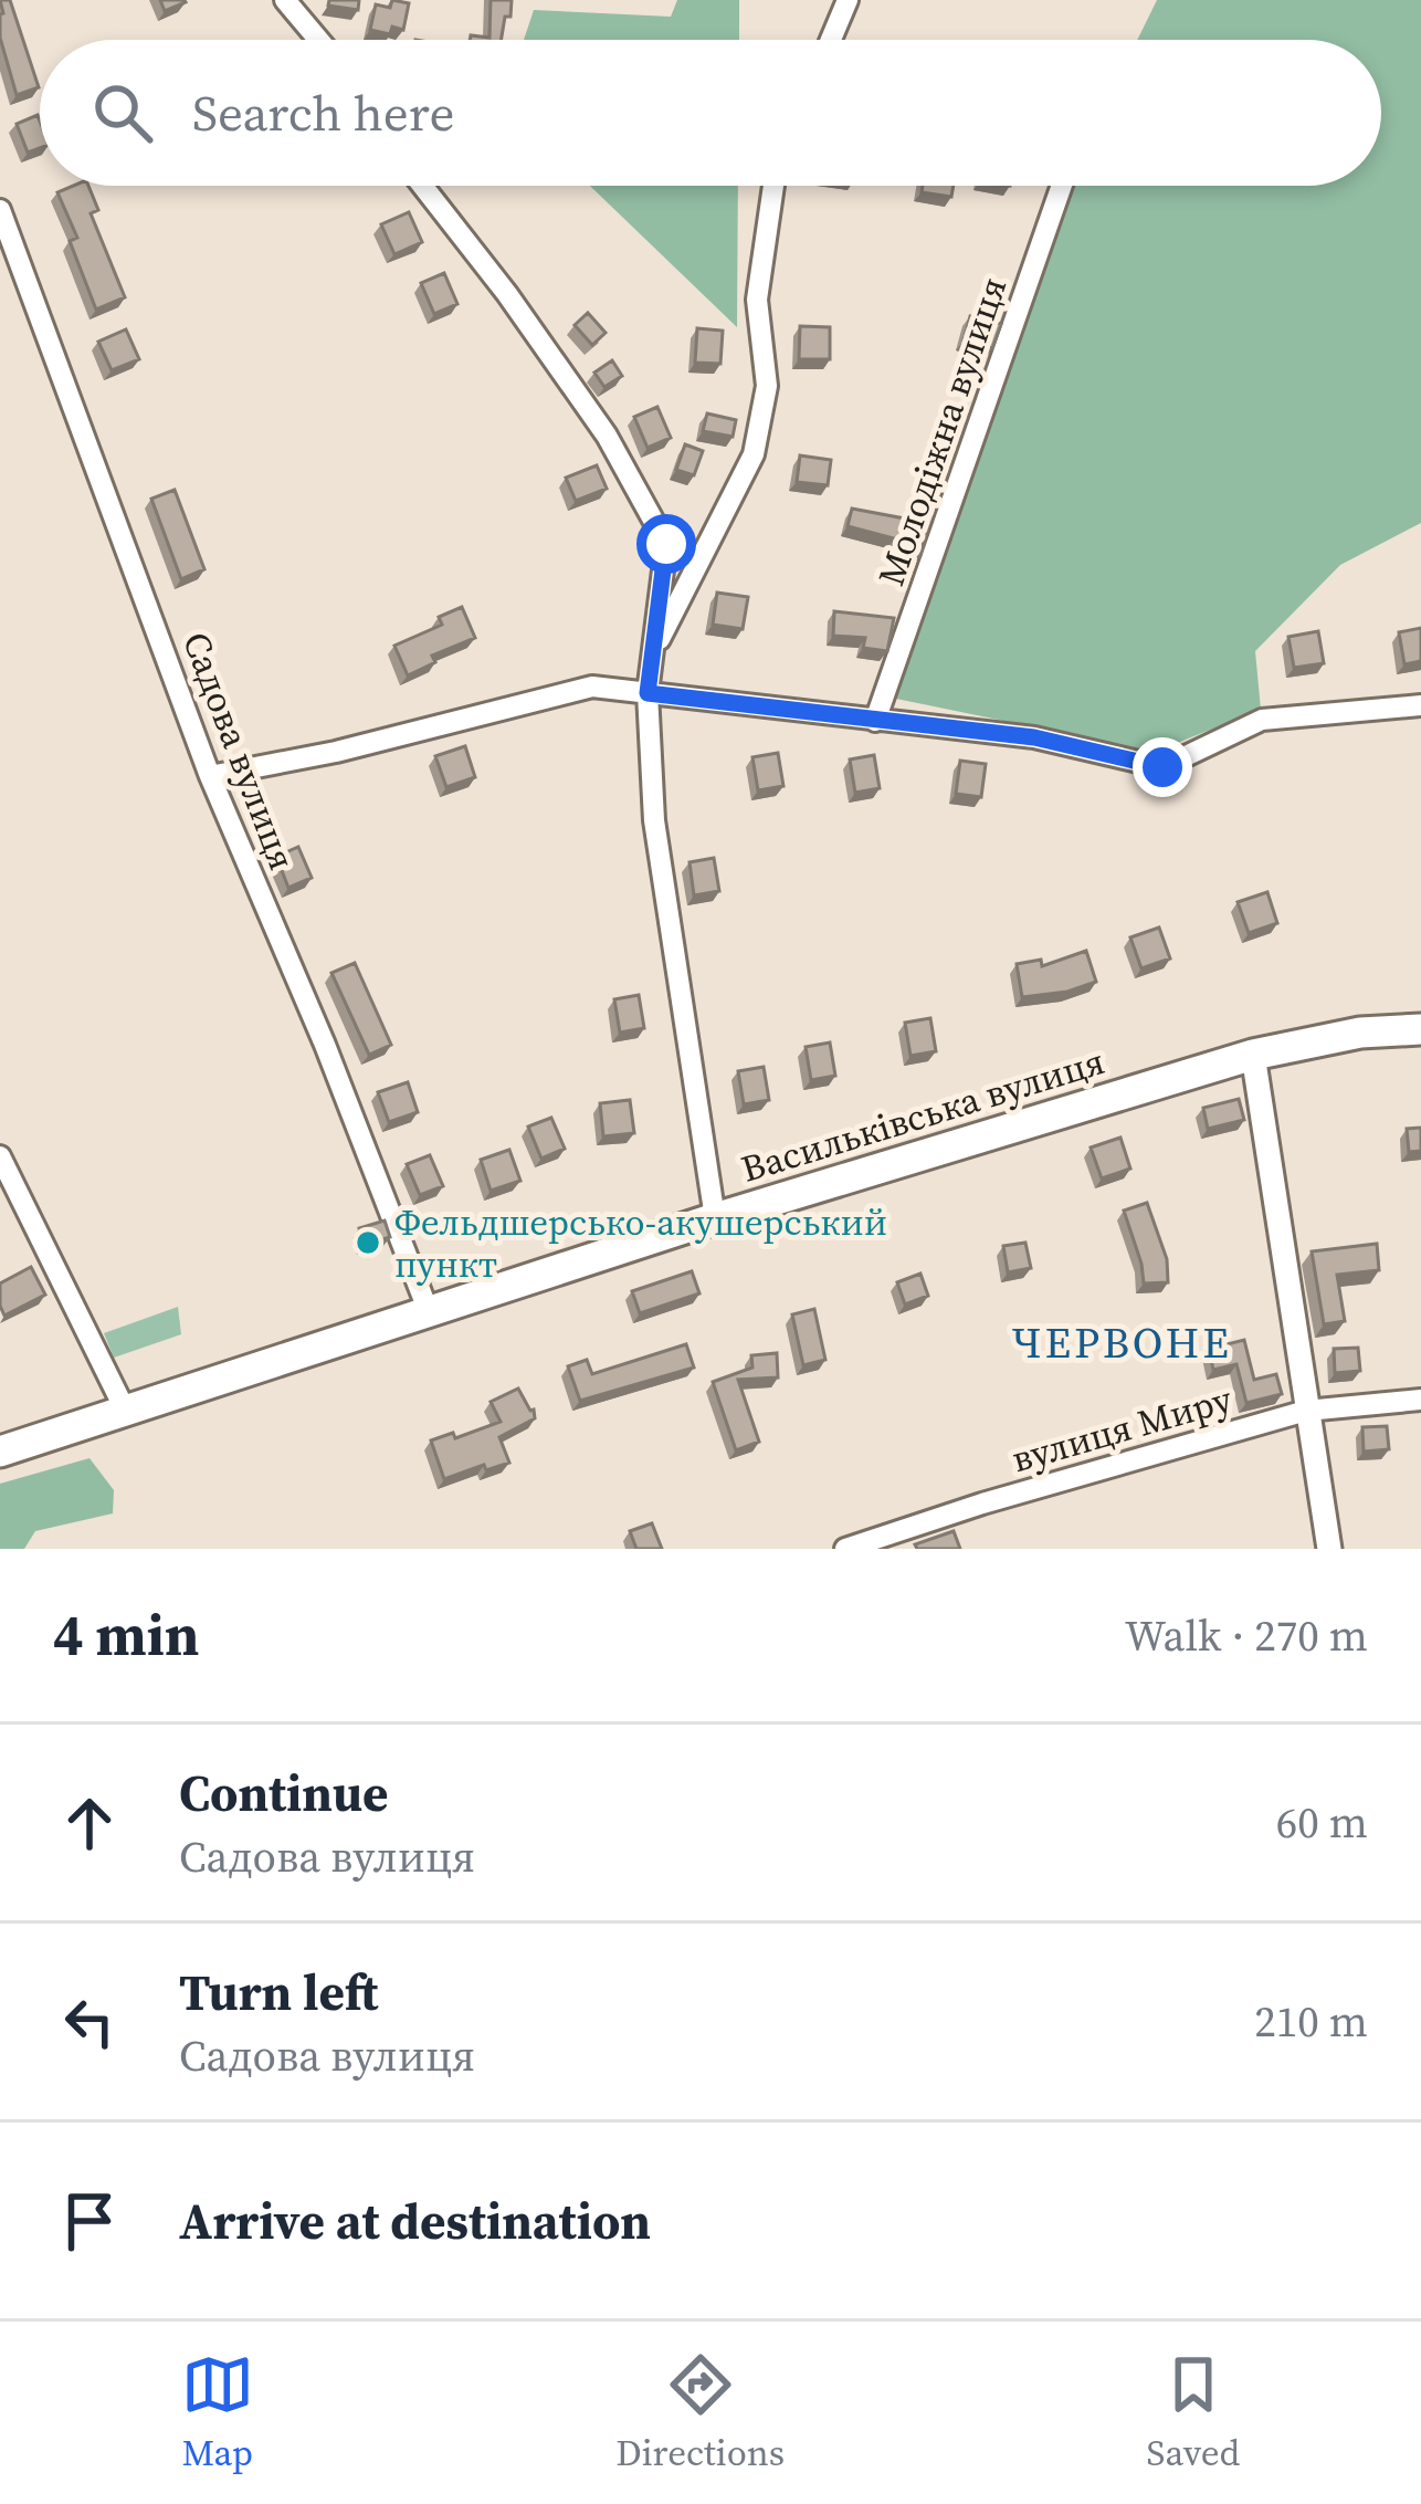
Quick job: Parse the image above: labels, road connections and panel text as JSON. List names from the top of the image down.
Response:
{
  "streets": {
    "main road": ["Васильківська вулиця"],
    "street": ["Молодіжна вулиця", "Садова вулиця", "вулиця Миру"]
  },
  "crossings": [
    ["Садова вулиця", "Васильківська вулиця"]
  ],
  "districts": ["ЧЕРВОНЕ"],
  "places": ["Фельдшерсько-акушерський пункт"],
  "page": {
    "search": "Search here",
    "heading": ["4 min", "Walk · 270 m"],
    "list": [
      ["Continue", "Садова вулиця", "60 m"],
      ["Turn left", "Садова вулиця", "210 m"],
      "Arrive at destination"
    ],
    "nav": ["Map", "Directions", "Saved"]
  }
}
